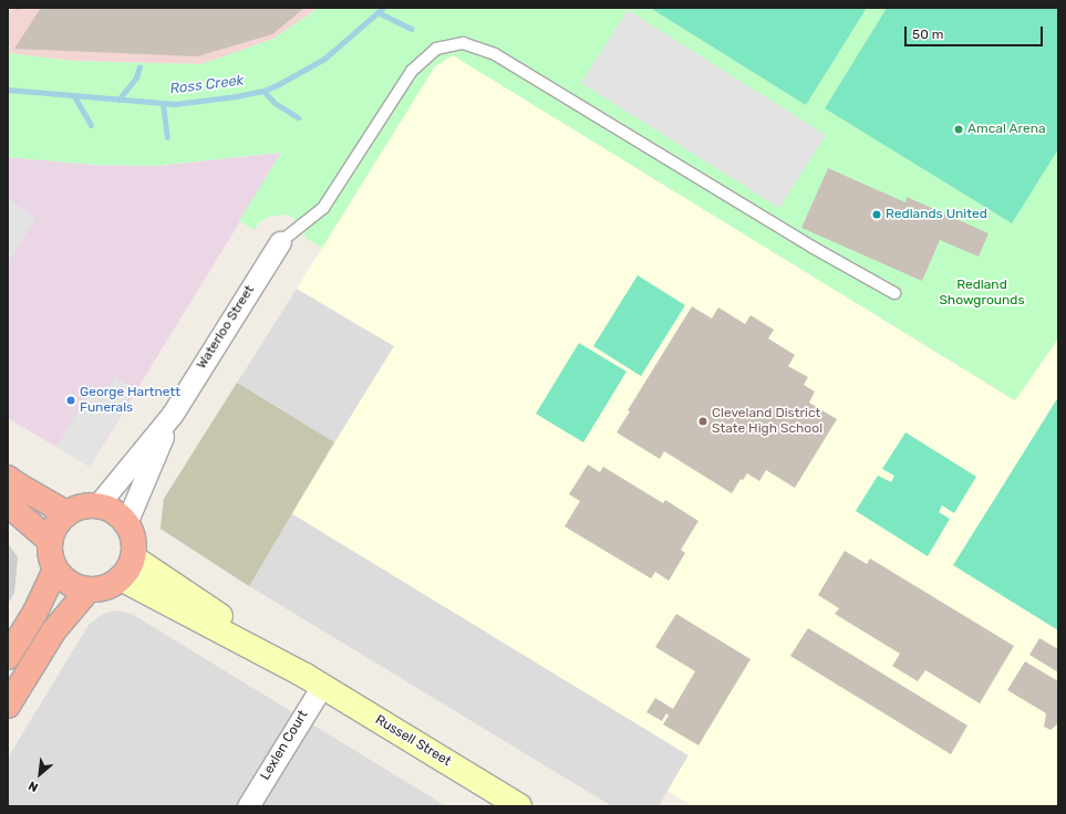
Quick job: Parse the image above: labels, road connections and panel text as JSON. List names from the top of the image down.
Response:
{
  "streets": {
    "main road": ["Russell Street"],
    "street": ["Waterloo Street", "Lexlen Court"]
  },
  "crossings": [
    ["Waterloo Street", "Russell Street"],
    ["Russell Street", "Lexlen Court"]
  ],
  "water": ["Ross Creek"],
  "parks": ["Redland Showgrounds"],
  "places": [
    "Amcal Arena",
    "Redlands United",
    "George Hartnett Funerals",
    "Cleveland District State High School"
  ],
  "scale_bar": "50 m",
  "north": "bottom left"
}
